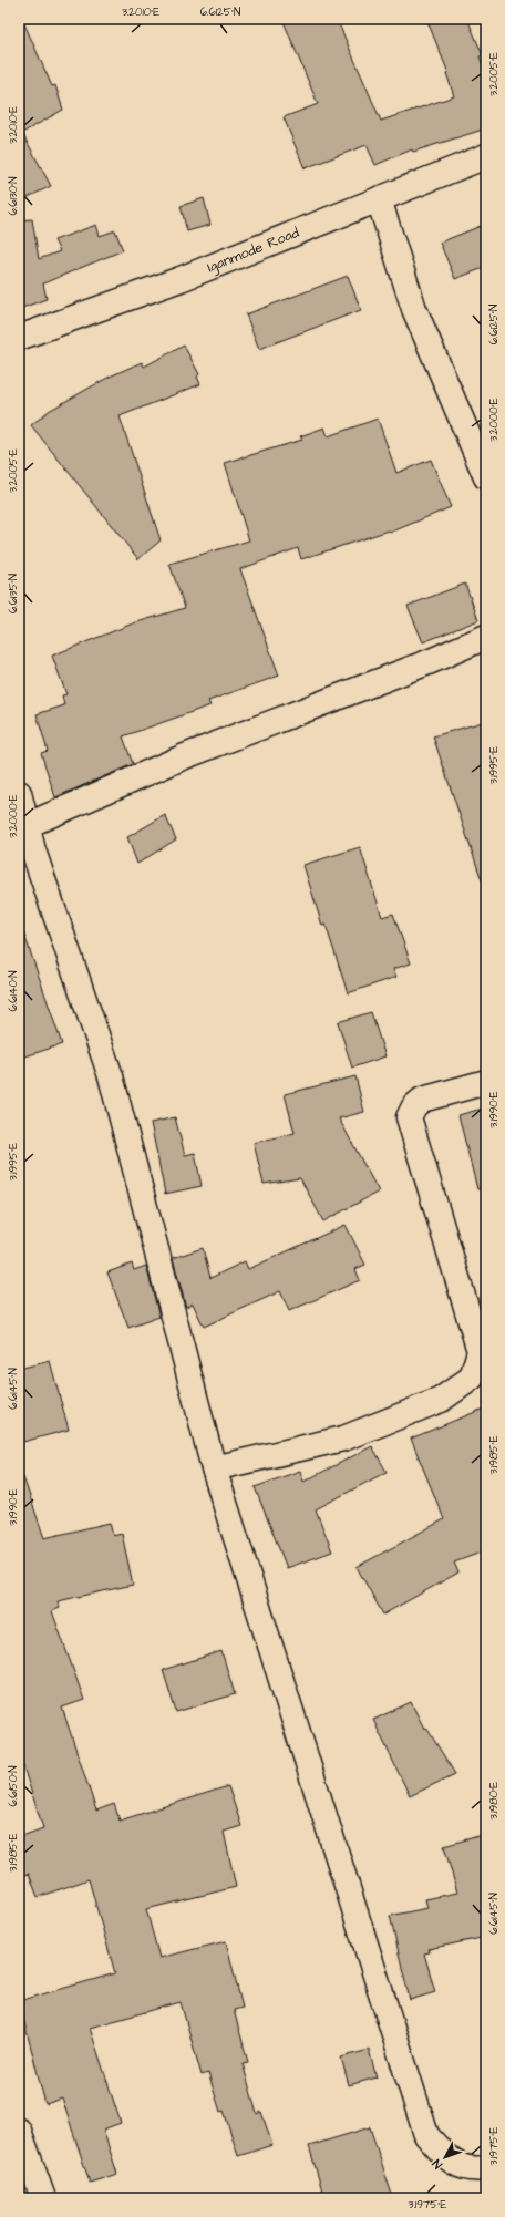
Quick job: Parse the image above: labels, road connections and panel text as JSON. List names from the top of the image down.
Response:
{
  "streets": {
    "street": ["Iganmode Road"]
  },
  "north": "bottom left",
  "coordinates": [
    "3.2010°E",
    "6.6125°N",
    "3.2005°E",
    "6.6130°N",
    "3.2000°E",
    "6.6135°N",
    "3.1995°E",
    "6.6140°N",
    "3.1990°E",
    "6.6145°N",
    "3.1985°E",
    "6.6150°N",
    "3.1980°E",
    "3.1975°E"
  ]
}
